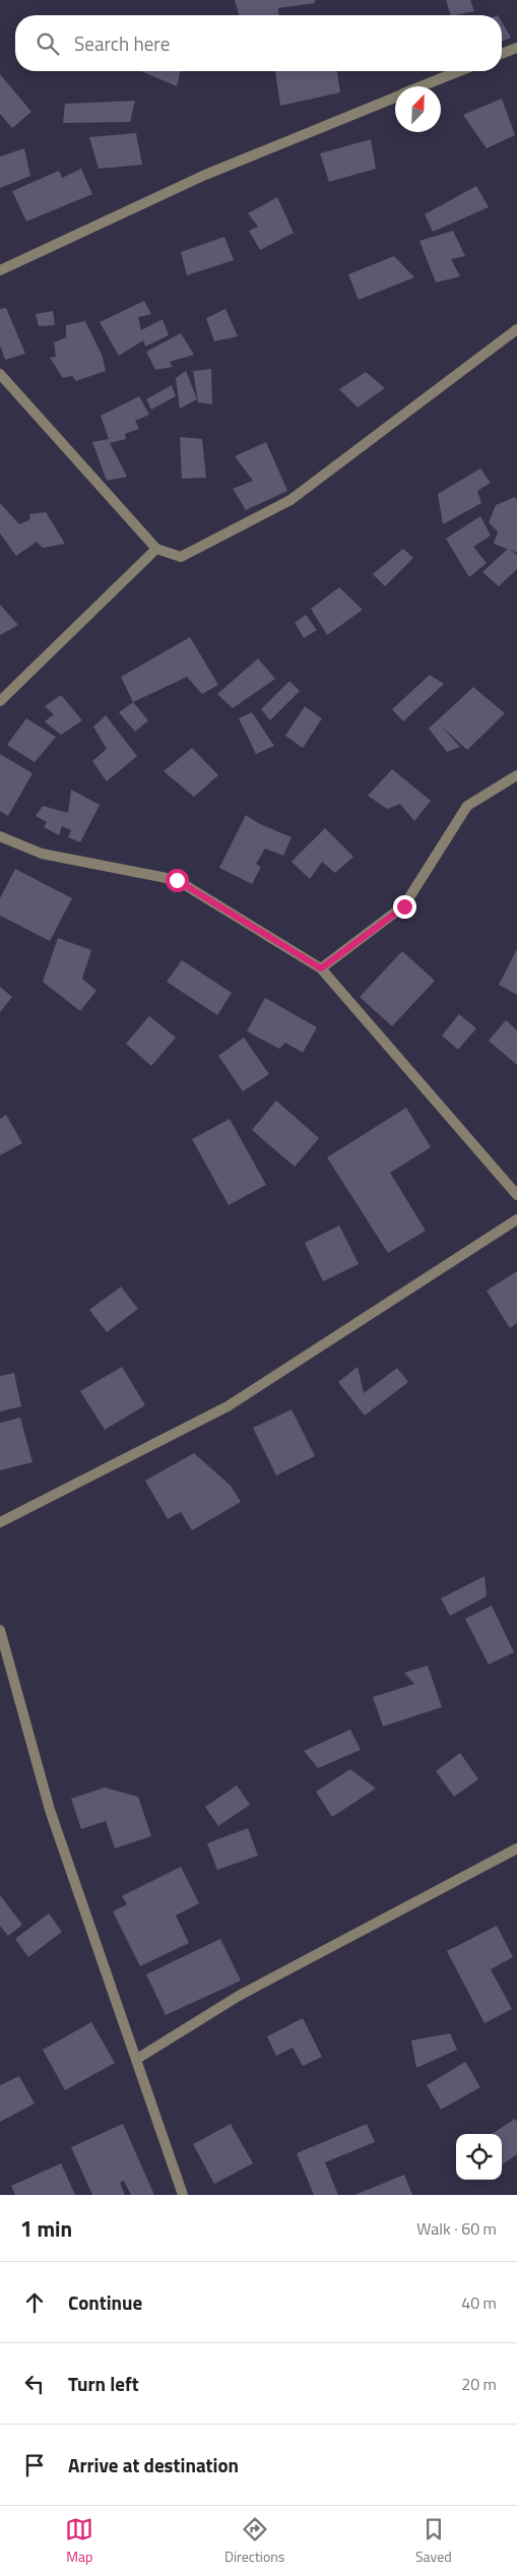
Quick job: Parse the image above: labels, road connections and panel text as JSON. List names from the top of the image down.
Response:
{
  "north": "top right",
  "page": {
    "search": "Search here",
    "heading": ["1 min", "Walk · 60 m"],
    "list": [
      ["Continue", "40 m"],
      ["Turn left", "20 m"],
      "Arrive at destination"
    ],
    "nav": ["Map", "Directions", "Saved"]
  }
}
